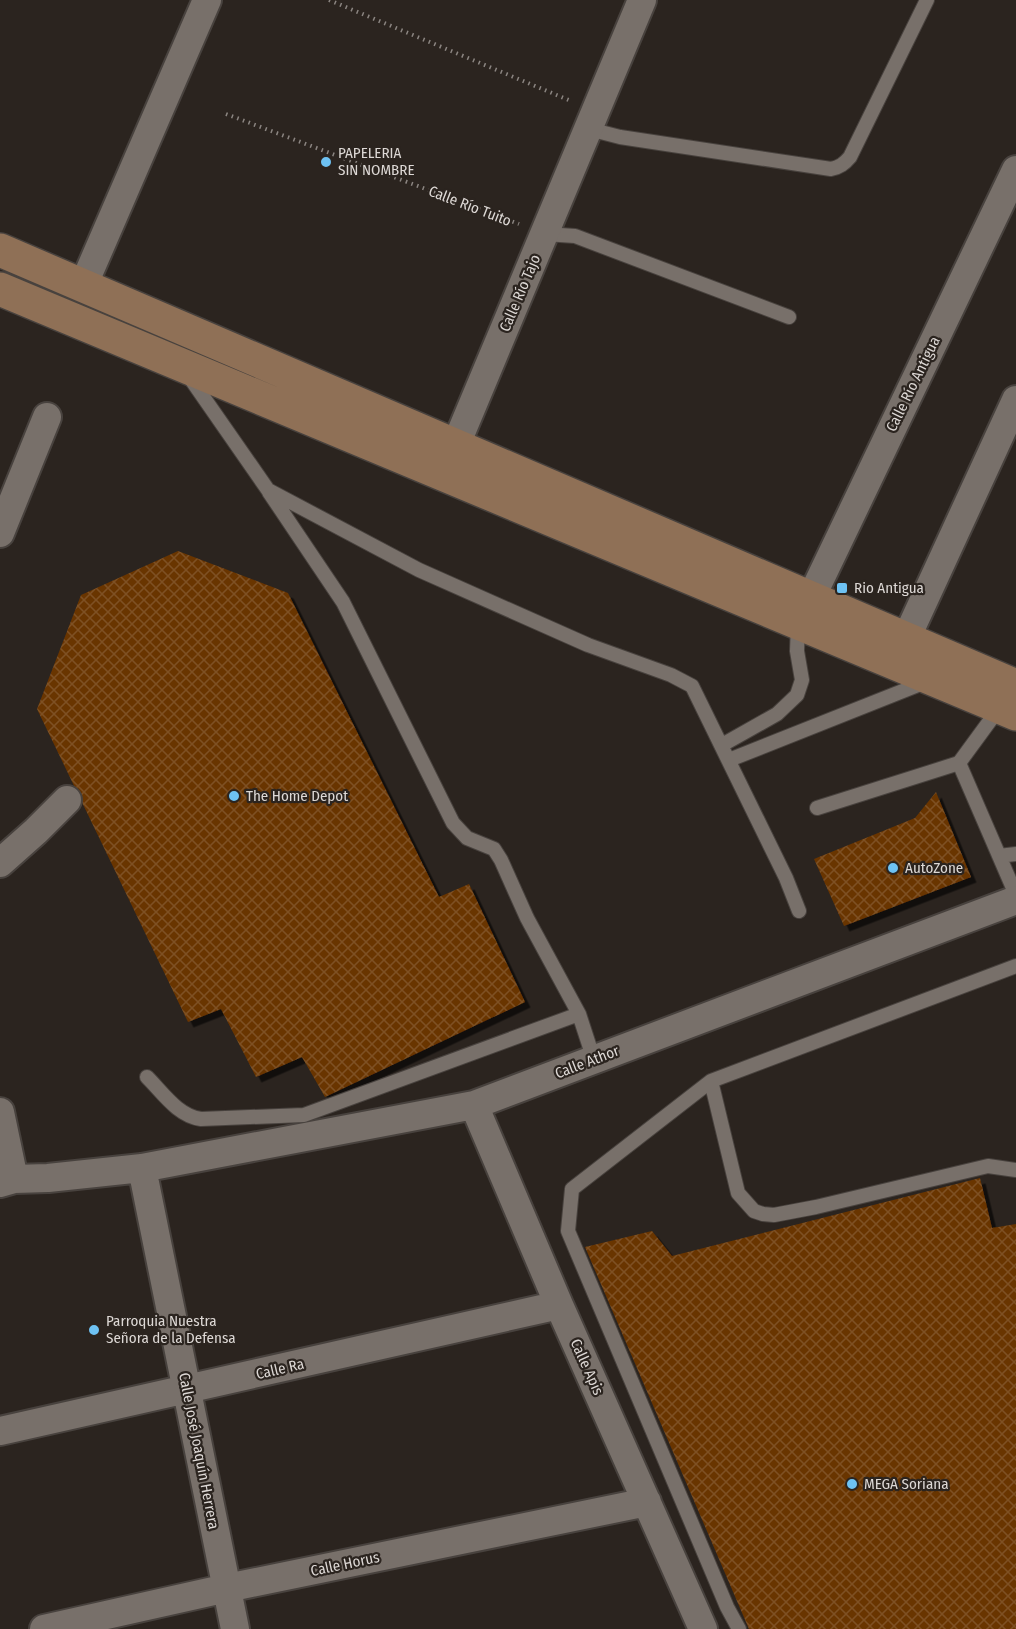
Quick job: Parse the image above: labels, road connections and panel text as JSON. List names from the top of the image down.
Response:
{
  "streets": {
    "street": [
      "Calle Río Tajo",
      "Calle Río Antigua",
      "Calle Athor",
      "Calle Apis",
      "Calle Ra",
      "Calle José Joaquín Herrera",
      "Calle Horus"
    ],
    "path": ["Calle Río Tuito"]
  },
  "crossings": [
    ["Calle Río Tuito", "Calle Río Tajo"],
    ["Calle Athor", "Calle Apis"],
    ["Calle Athor", "Calle José Joaquín Herrera"],
    ["Calle Apis", "Calle Ra"],
    ["Calle Apis", "Calle Horus"],
    ["Calle Ra", "Calle José Joaquín Herrera"],
    ["Calle José Joaquín Herrera", "Calle Horus"]
  ],
  "places": {
    "other": [
      "PAPELERIA SIN NOMBRE",
      "The Home Depot",
      "AutoZone",
      "Parroquia Nuestra Señora de la Defensa",
      "MEGA Soriana"
    ],
    "transit": ["Rio Antigua"]
  }
}
